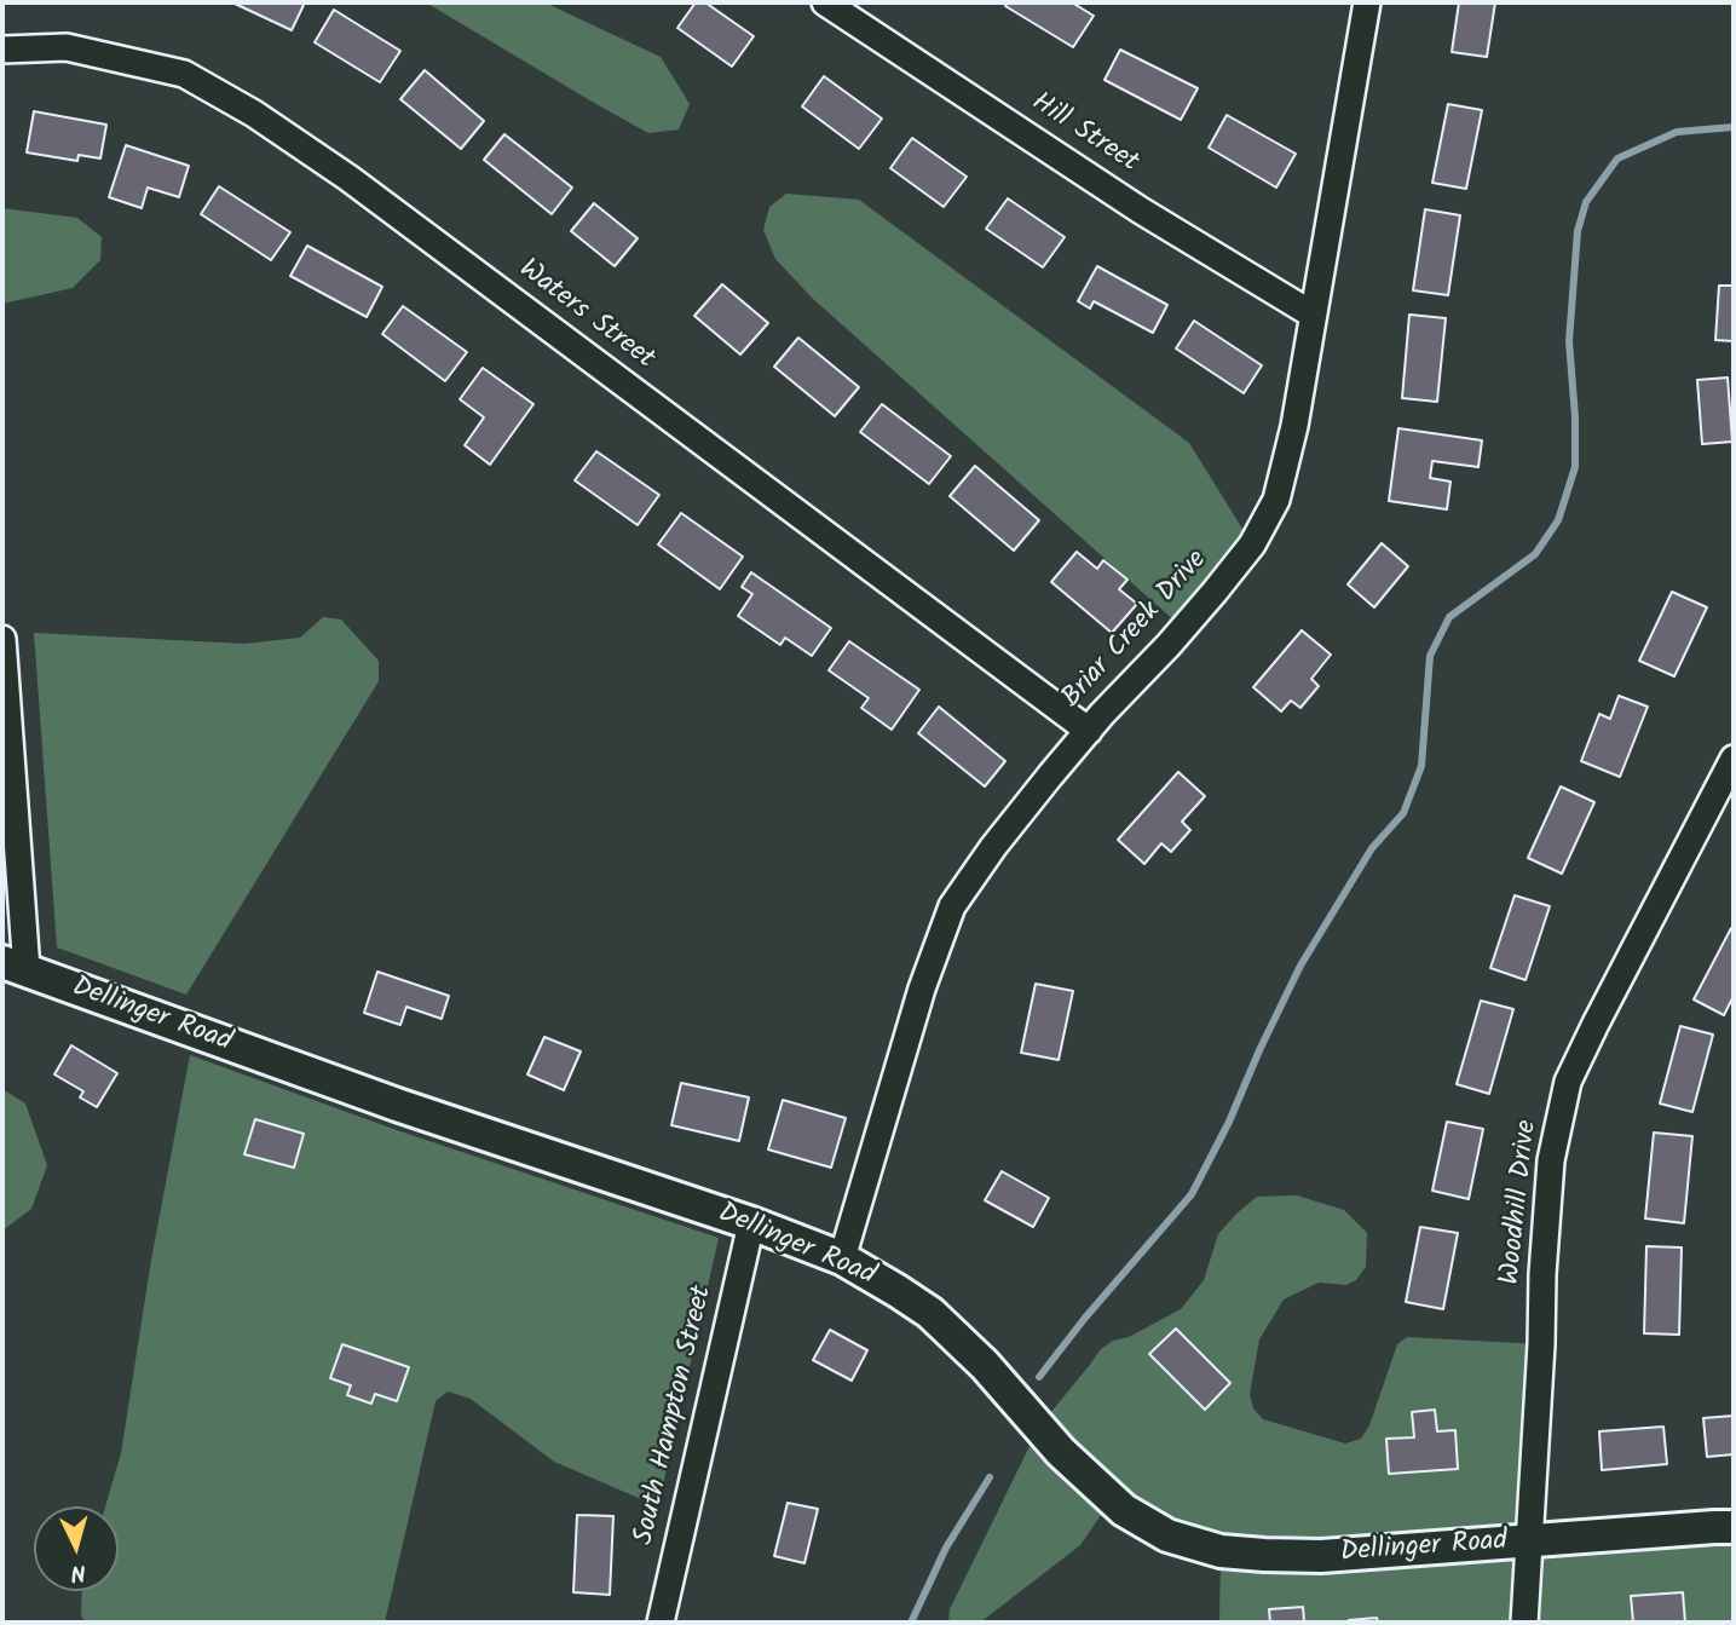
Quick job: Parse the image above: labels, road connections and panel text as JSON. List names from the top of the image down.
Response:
{
  "streets": {
    "street": [
      "Hill Street",
      "Waters Street",
      "Briar Creek Drive",
      "Dellinger Road",
      "Woodhill Drive",
      "South Hampton Street"
    ]
  },
  "crossings": [
    ["Hill Street", "Briar Creek Drive"],
    ["Waters Street", "Briar Creek Drive"],
    ["Briar Creek Drive", "Dellinger Road"],
    ["Dellinger Road", "Woodhill Drive"],
    ["Dellinger Road", "South Hampton Street"]
  ],
  "north": "bottom"
}
